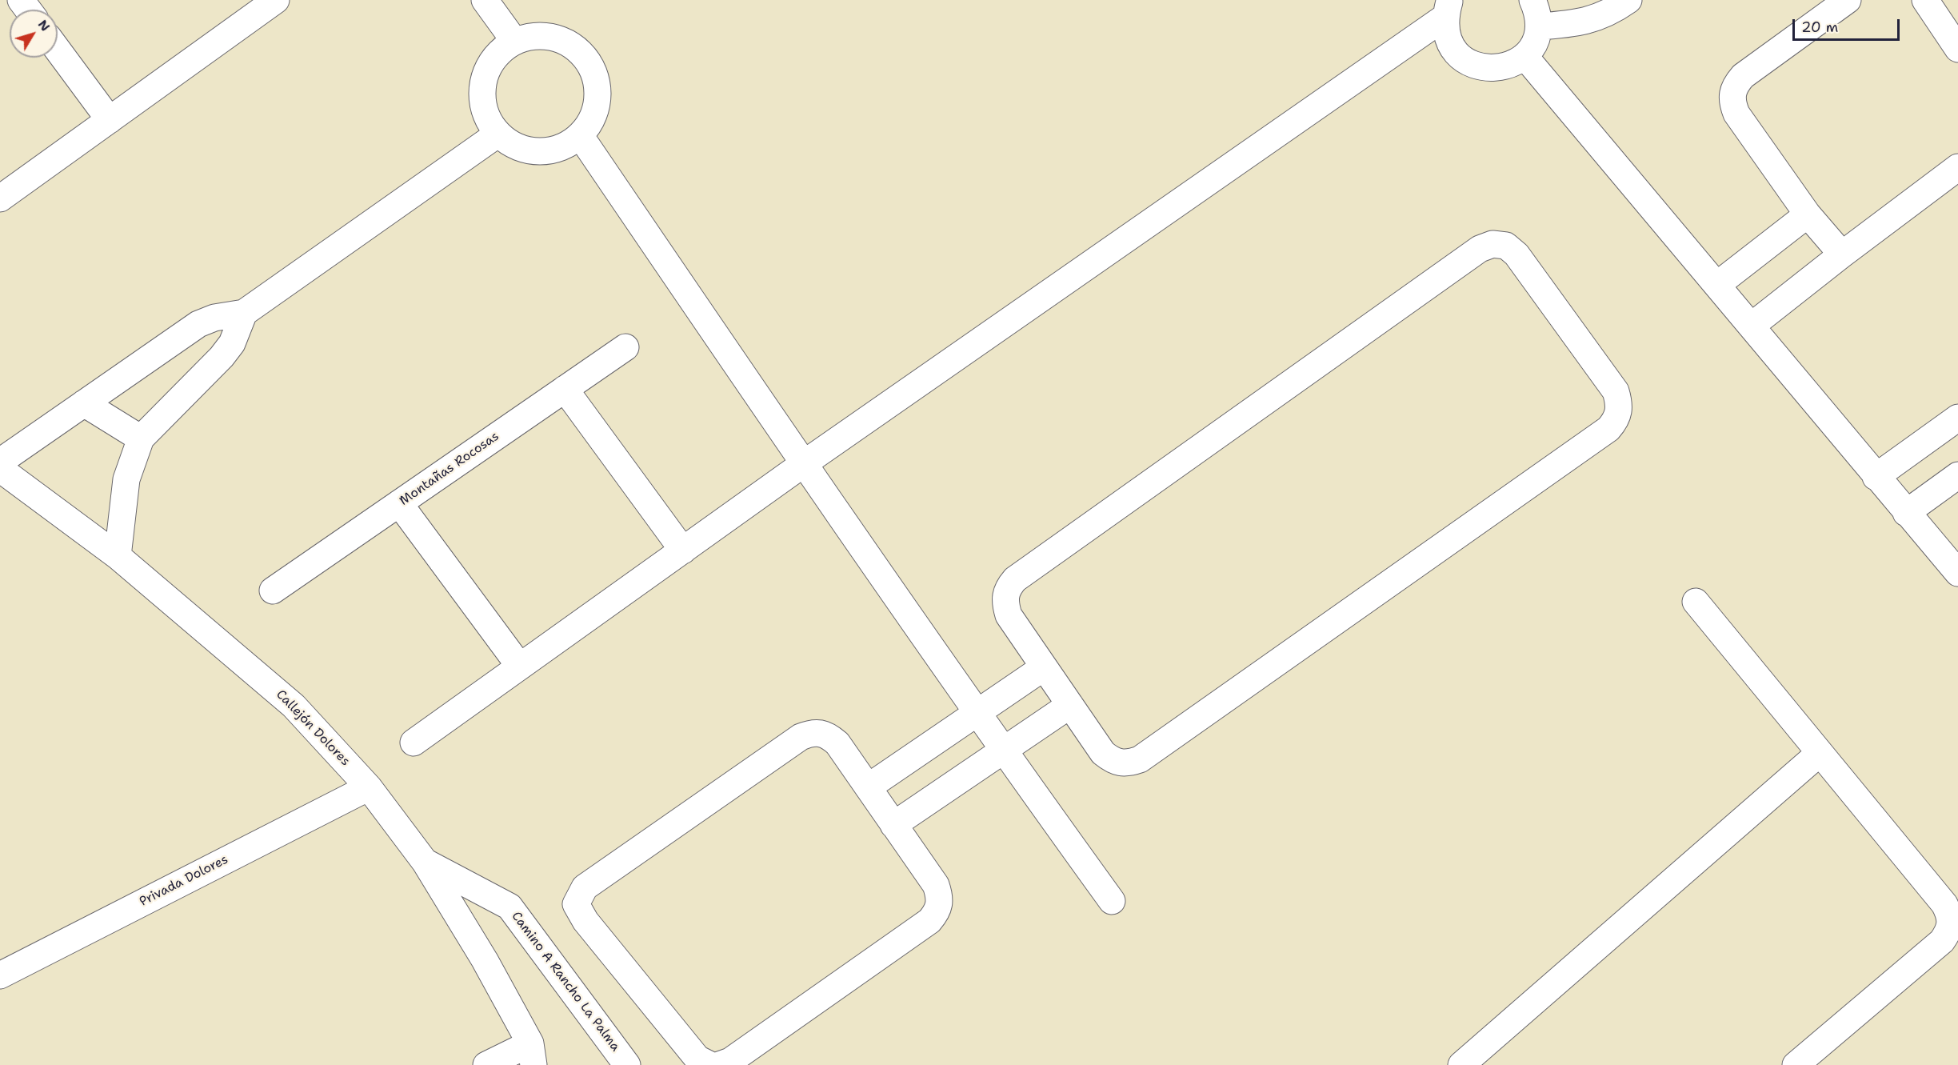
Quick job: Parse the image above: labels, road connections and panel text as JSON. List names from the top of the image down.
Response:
{
  "streets": {
    "street": [
      "Montañas Rocosas",
      "Callejón Dolores",
      "Privada Dolores",
      "Camino A Rancho La Palma"
    ]
  },
  "crossings": [
    ["Callejón Dolores", "Privada Dolores"],
    ["Callejón Dolores", "Camino A Rancho La Palma"]
  ],
  "scale_bar": "20 m",
  "north": "top right"
}
